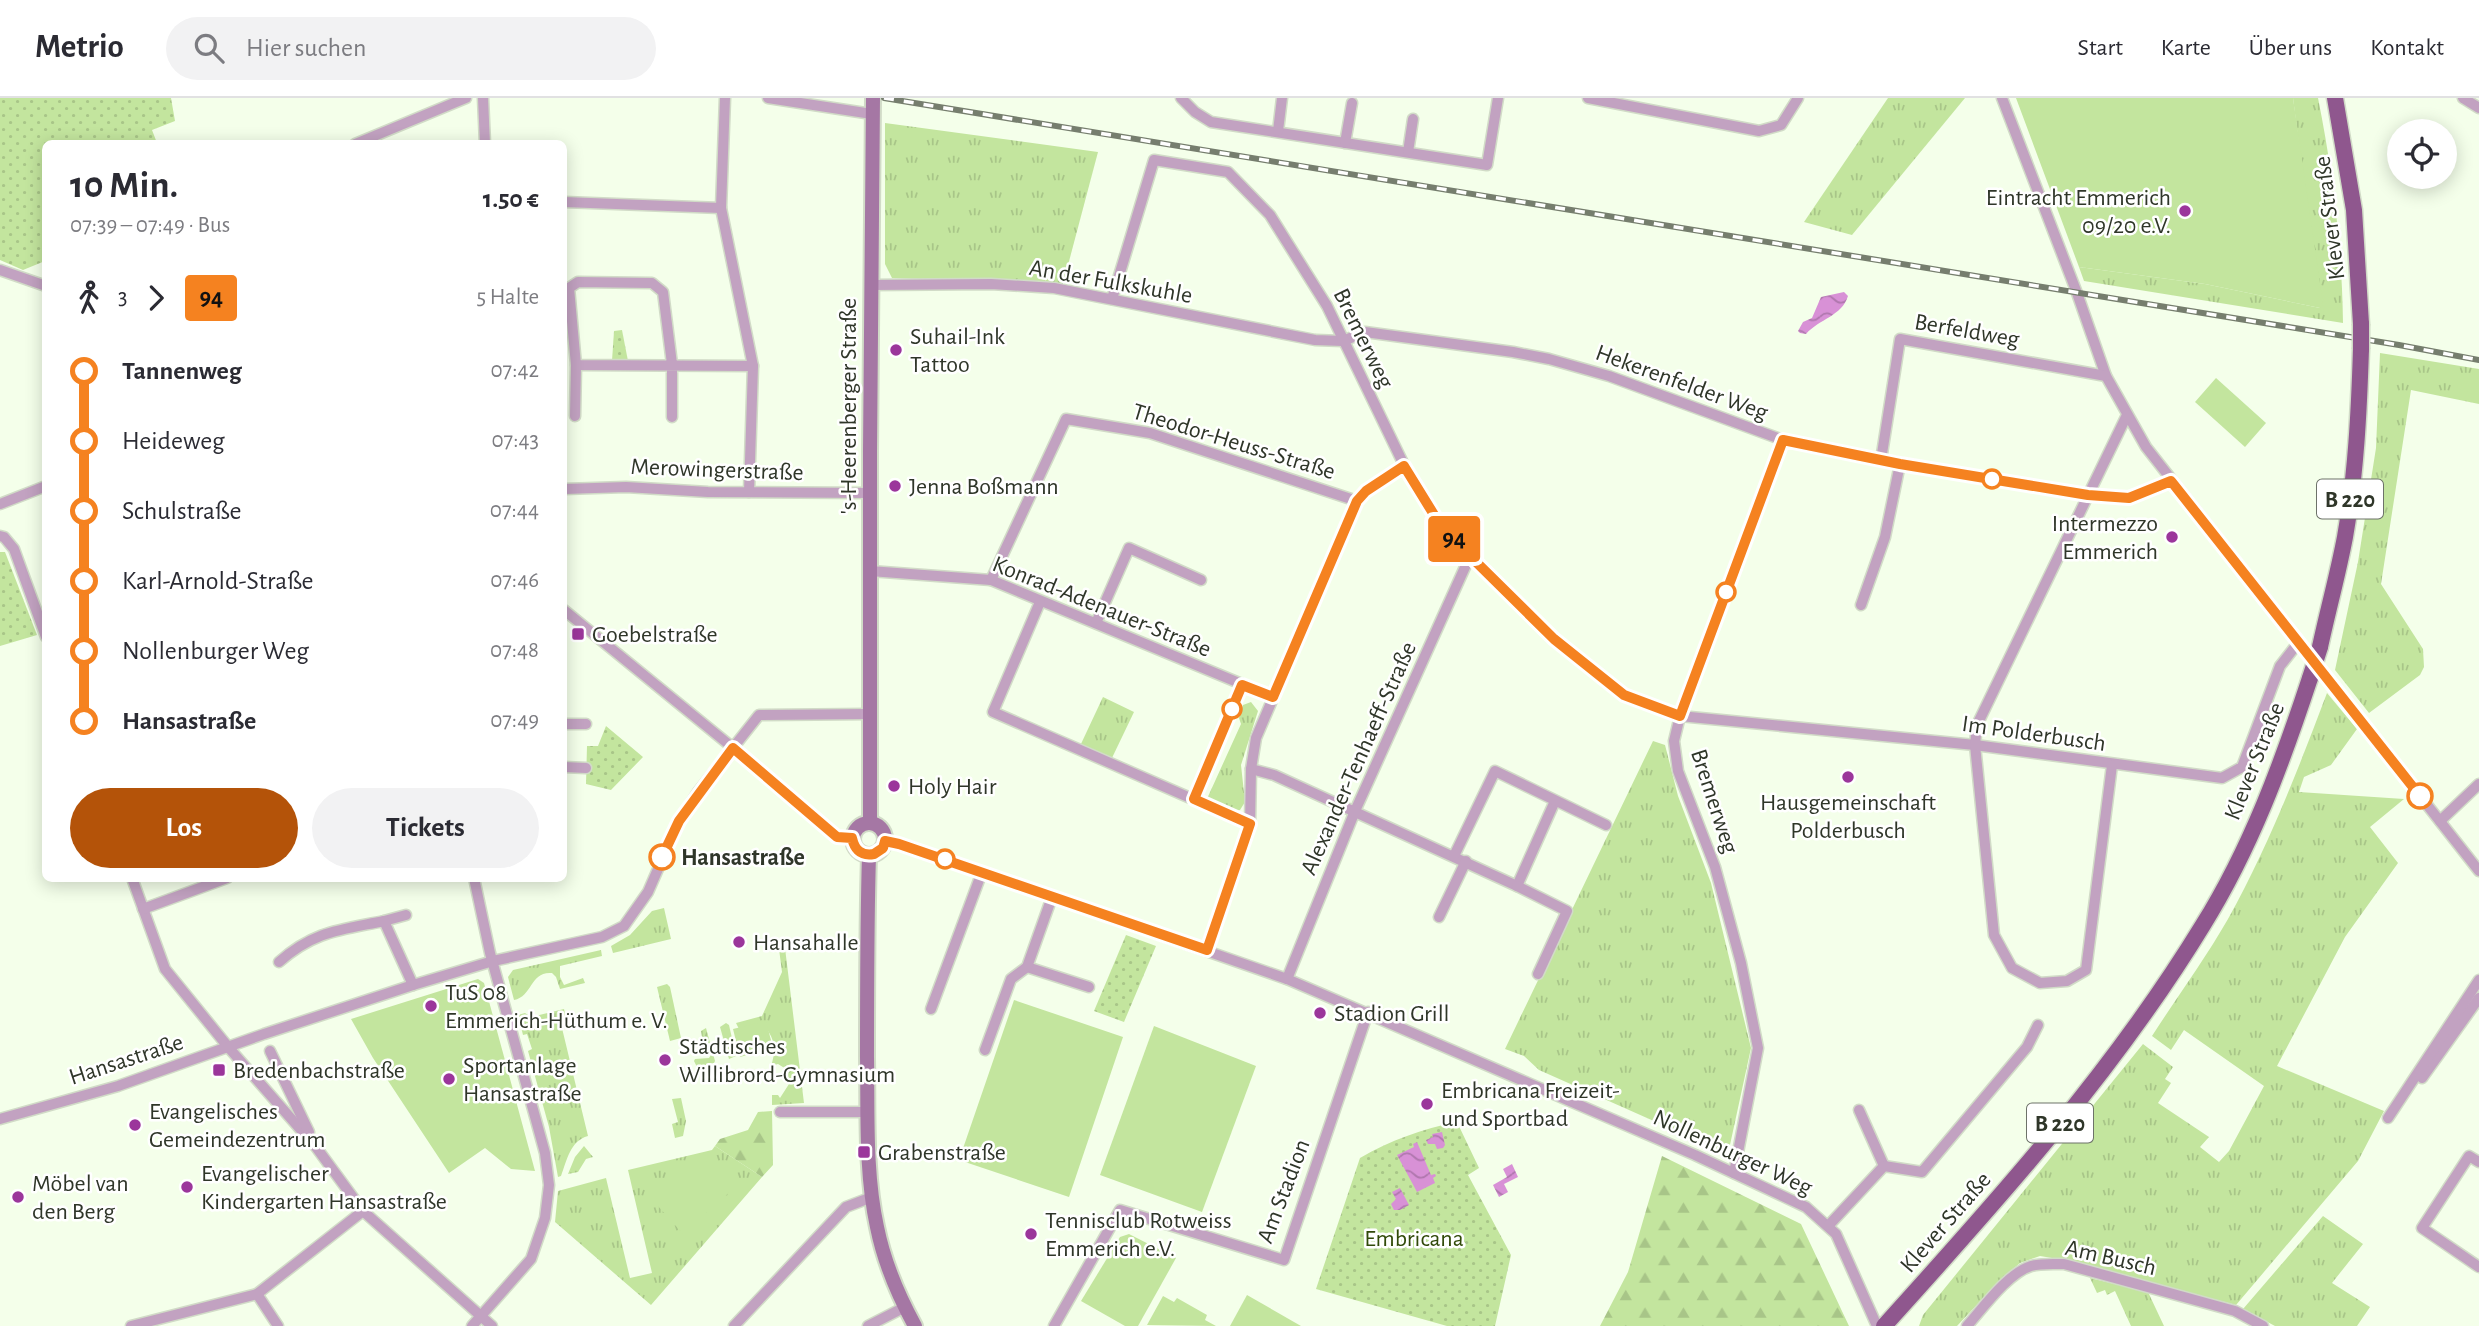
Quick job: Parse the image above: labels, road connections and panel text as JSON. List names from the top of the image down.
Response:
{
  "streets": {
    "main road": ["Klever Straße", "B 220"],
    "street": [
      "An der Fulkskuhle",
      "Berfeldweg",
      "Bremerweg",
      "Hekerenfelder Weg",
      "'s-Heerenberger Straße",
      "Theodor-Heuss-Straße",
      "Merowingerstraße",
      "Konrad-Adenauer-Straße",
      "Im Polderbusch",
      "Alexander-Tenhaeff-Straße",
      "Hansastraße",
      "Nollenburger Weg",
      "Am Stadion",
      "Am Busch"
    ]
  },
  "crossings": [
    ["An der Fulkskuhle", "Bremerweg"],
    ["An der Fulkskuhle", "Hekerenfelder Weg"],
    ["An der Fulkskuhle", "'s-Heerenberger Straße"],
    ["Berfeldweg", "Hekerenfelder Weg"],
    ["Bremerweg", "Hekerenfelder Weg"],
    ["Bremerweg", "Im Polderbusch"],
    ["Bremerweg", "Alexander-Tenhaeff-Straße"],
    ["Bremerweg", "Nollenburger Weg"],
    ["'s-Heerenberger Straße", "Merowingerstraße"],
    ["'s-Heerenberger Straße", "Konrad-Adenauer-Straße"],
    ["'s-Heerenberger Straße", "Nollenburger Weg"],
    ["Theodor-Heuss-Straße", "Konrad-Adenauer-Straße"],
    ["Alexander-Tenhaeff-Straße", "Nollenburger Weg"],
    ["Nollenburger Weg", "Am Stadion"]
  ],
  "parks": ["Embricana"],
  "places": {
    "other": [
      "Eintracht Emmerich 09/20 e.V.",
      "Suhail-Ink Tattoo",
      "Jenna Boßmann",
      "Intermezzo Emmerich",
      "Hausgemeinschaft Polderbusch",
      "Holy Hair",
      "Hansastraße",
      "Hansahalle",
      "TuS 08 Emmerich-Hüthum e. V.",
      "Stadion Grill",
      "Städtisches Willibrord-Gymnasium",
      "Sportanlage Hansastraße",
      "Embricana Freizeit- und Sportbad",
      "Evangelisches Gemeindezentrum",
      "Evangelischer Kindergarten Hansastraße",
      "Möbel van den Berg",
      "Tennisclub Rotweiss Emmerich e.V."
    ],
    "transit": ["Goebelstraße", "Bredenbachstraße", "Grabenstraße"]
  },
  "lines": ["bus line 94"],
  "page": {
    "header": "Metrio",
    "search": "Hier suchen",
    "nav": [
      "Start",
      "Karte",
      "Über uns",
      "Kontakt"
    ],
    "on_map": "94",
    "heading": ["10 Min.", "07:39 – 07:49 · Bus", "1.50 €"],
    "legs": ["3", "94", "5 Halte"],
    "list": [
      {
        "name": "Tannenweg",
        "value": "07:42"
      },
      {
        "name": "Heideweg",
        "value": "07:43"
      },
      {
        "name": "Schulstraße",
        "value": "07:44"
      },
      {
        "name": "Karl-Arnold-Straße",
        "value": "07:46"
      },
      {
        "name": "Nollenburger Weg",
        "value": "07:48"
      },
      {
        "name": "Hansastraße",
        "value": "07:49"
      }
    ],
    "buttons": ["Los", "Tickets"]
  }
}
